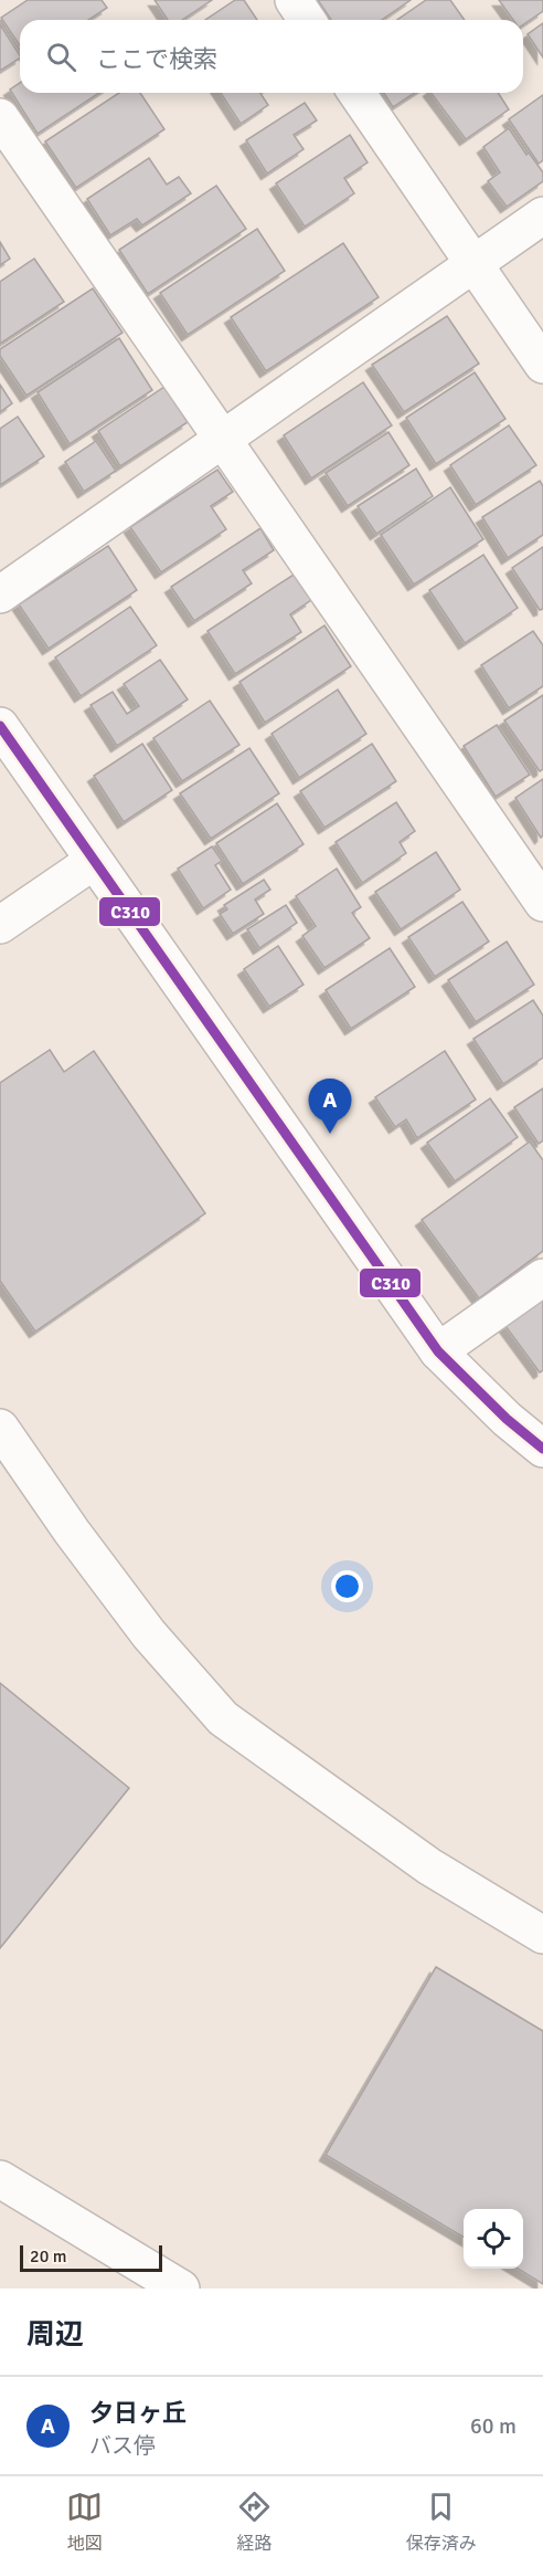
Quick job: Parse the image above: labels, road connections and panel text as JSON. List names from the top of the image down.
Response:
{
  "lines": ["transit line C310"],
  "scale_bar": "20 m",
  "page": {
    "search": "ここで検索",
    "pins": "A",
    "scale": "20 m",
    "heading": "周辺",
    "list": [
      {
        "mark": "A",
        "name": "夕日ヶ丘",
        "note": "バス停",
        "value": "60 m"
      }
    ],
    "nav": ["地図", "経路", "保存済み"]
  }
}
